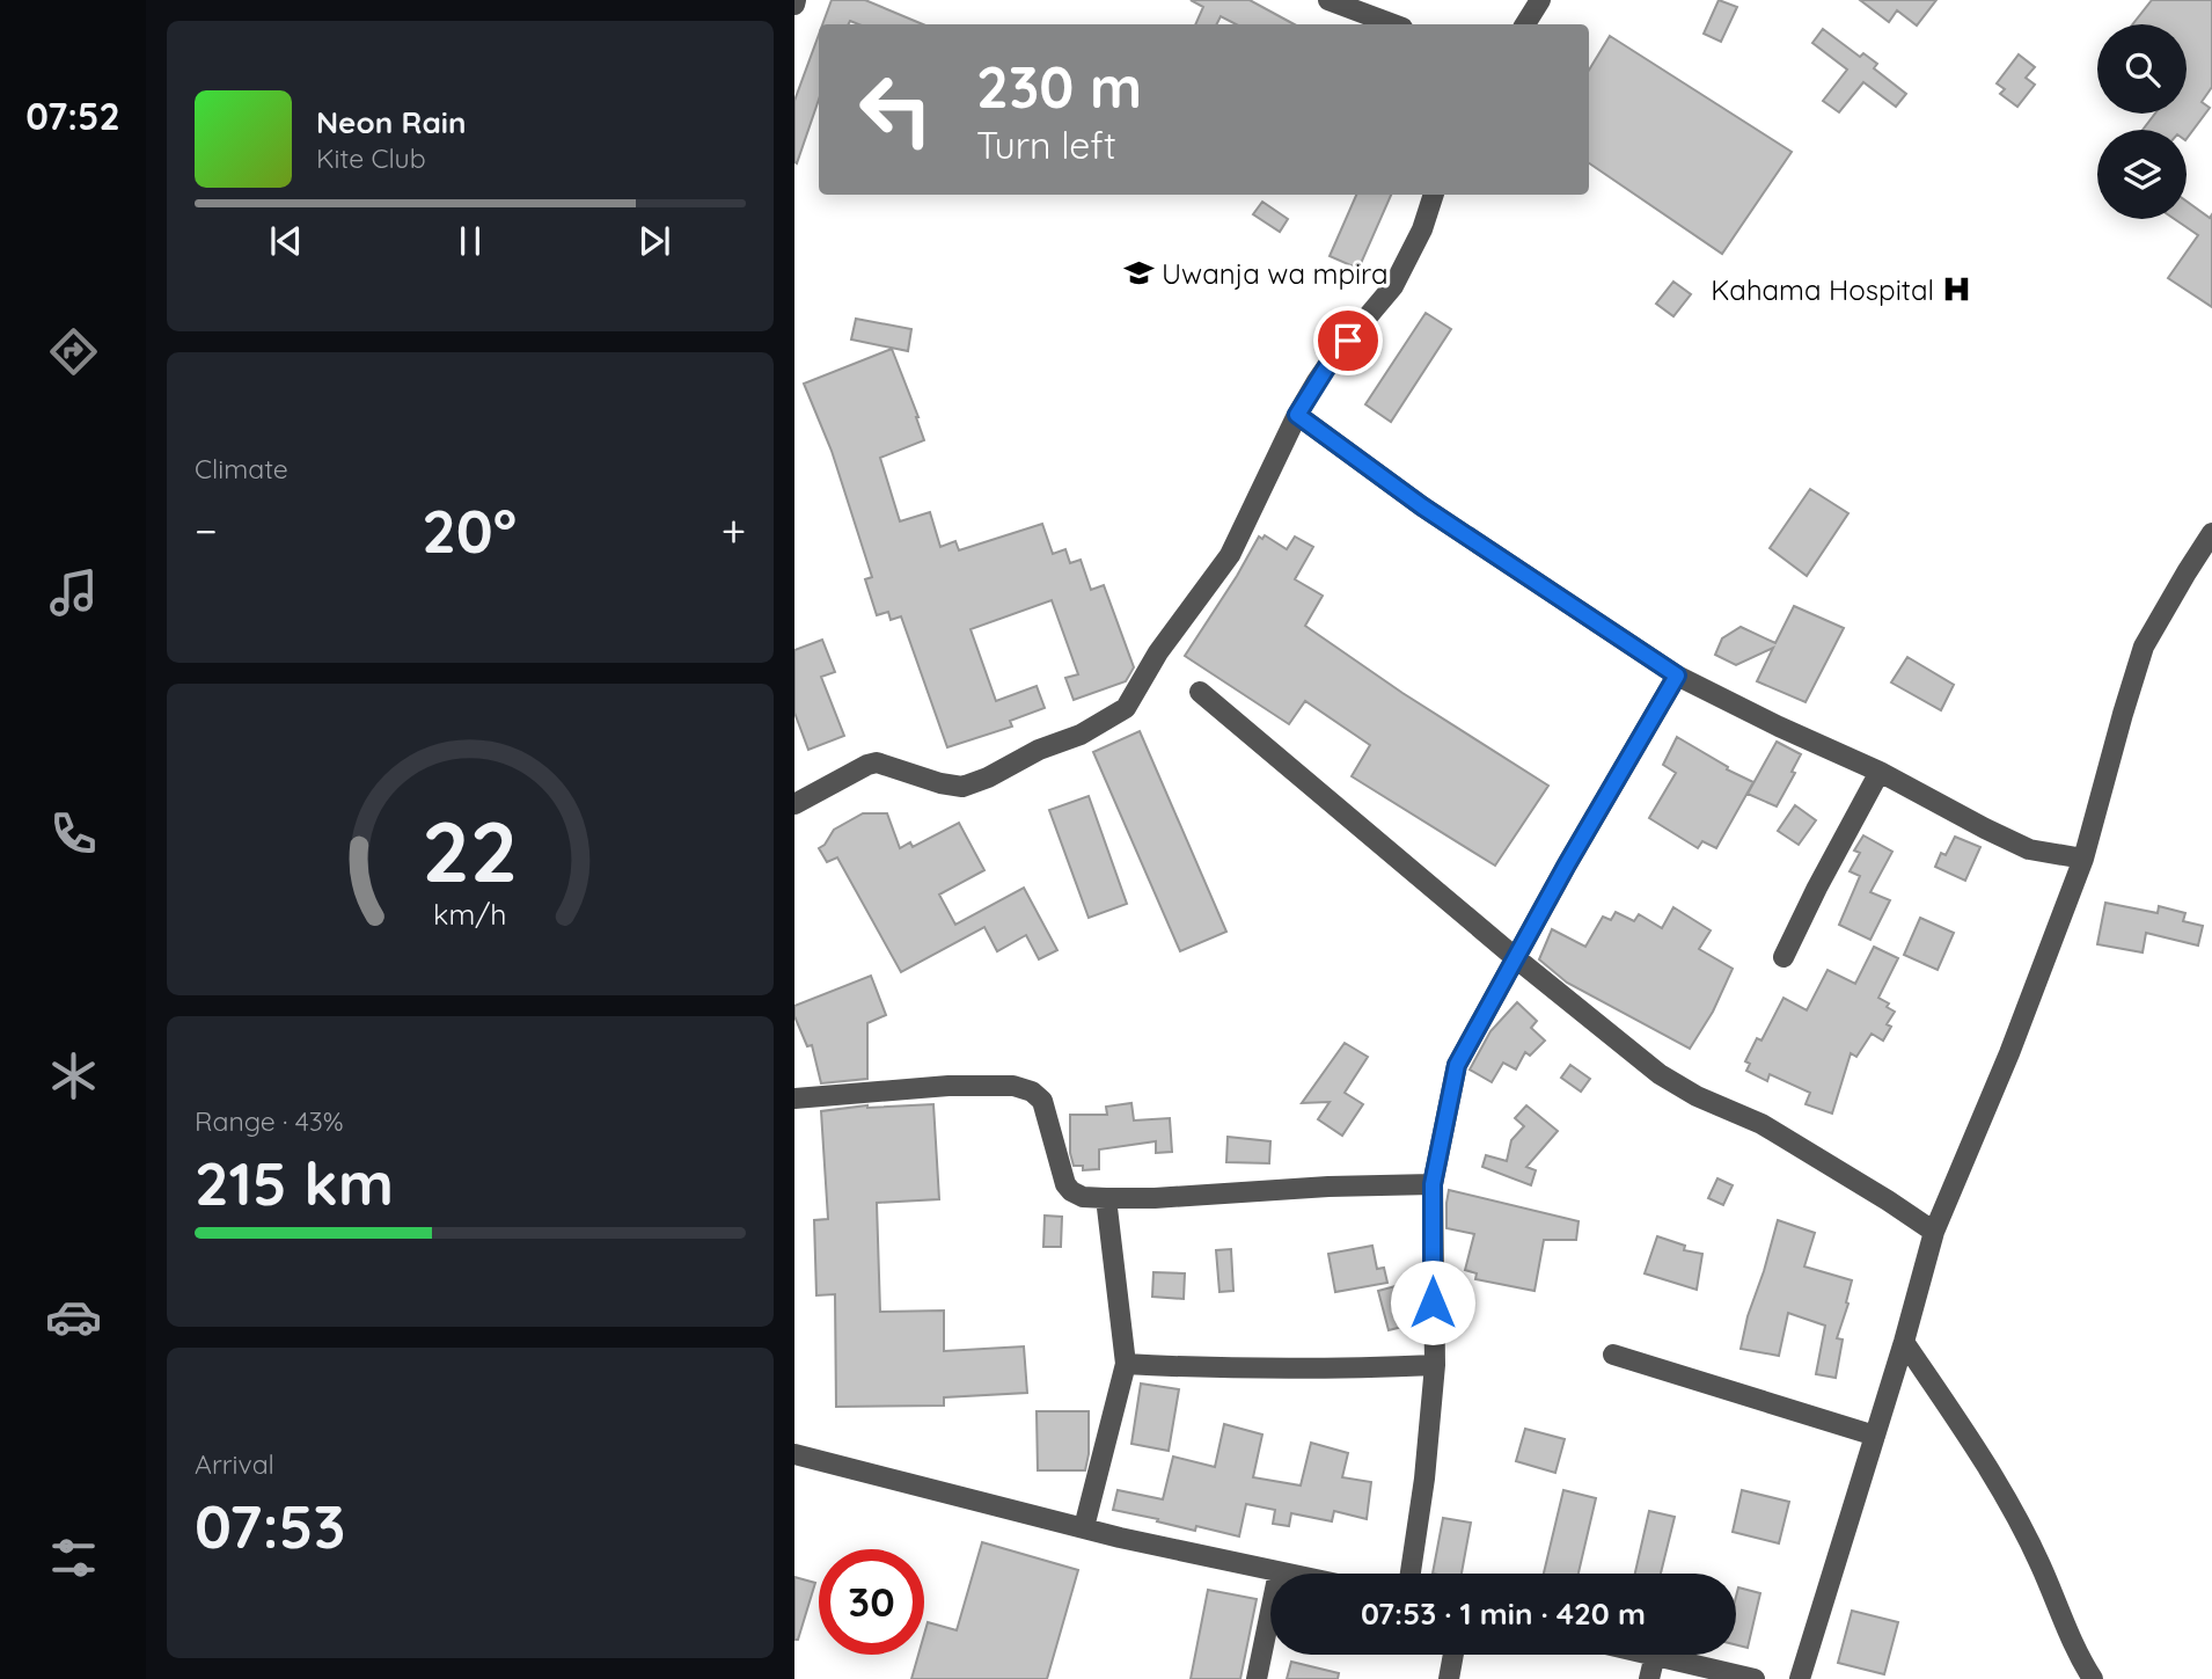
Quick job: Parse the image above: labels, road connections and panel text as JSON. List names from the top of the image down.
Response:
{
  "places": {
    "school or university": ["Uwanja wa mpira"],
    "hospital": ["Kahama Hospital"]
  },
  "page": {
    "tabs": "07:52",
    "turn": ["230 m", "Turn left"],
    "song": ["Neon Rain", "Kite Club"],
    "tile": [
      "Climate",
      ["Range · 43%", "215 km"],
      ["Arrival", "07:53"]
    ],
    "heat": ["−", "20°", "+"],
    "limit": "30",
    "trip": "07:53 · 1 min · 420 m",
    "gauge": ["22", "km/h"]
  }
}
